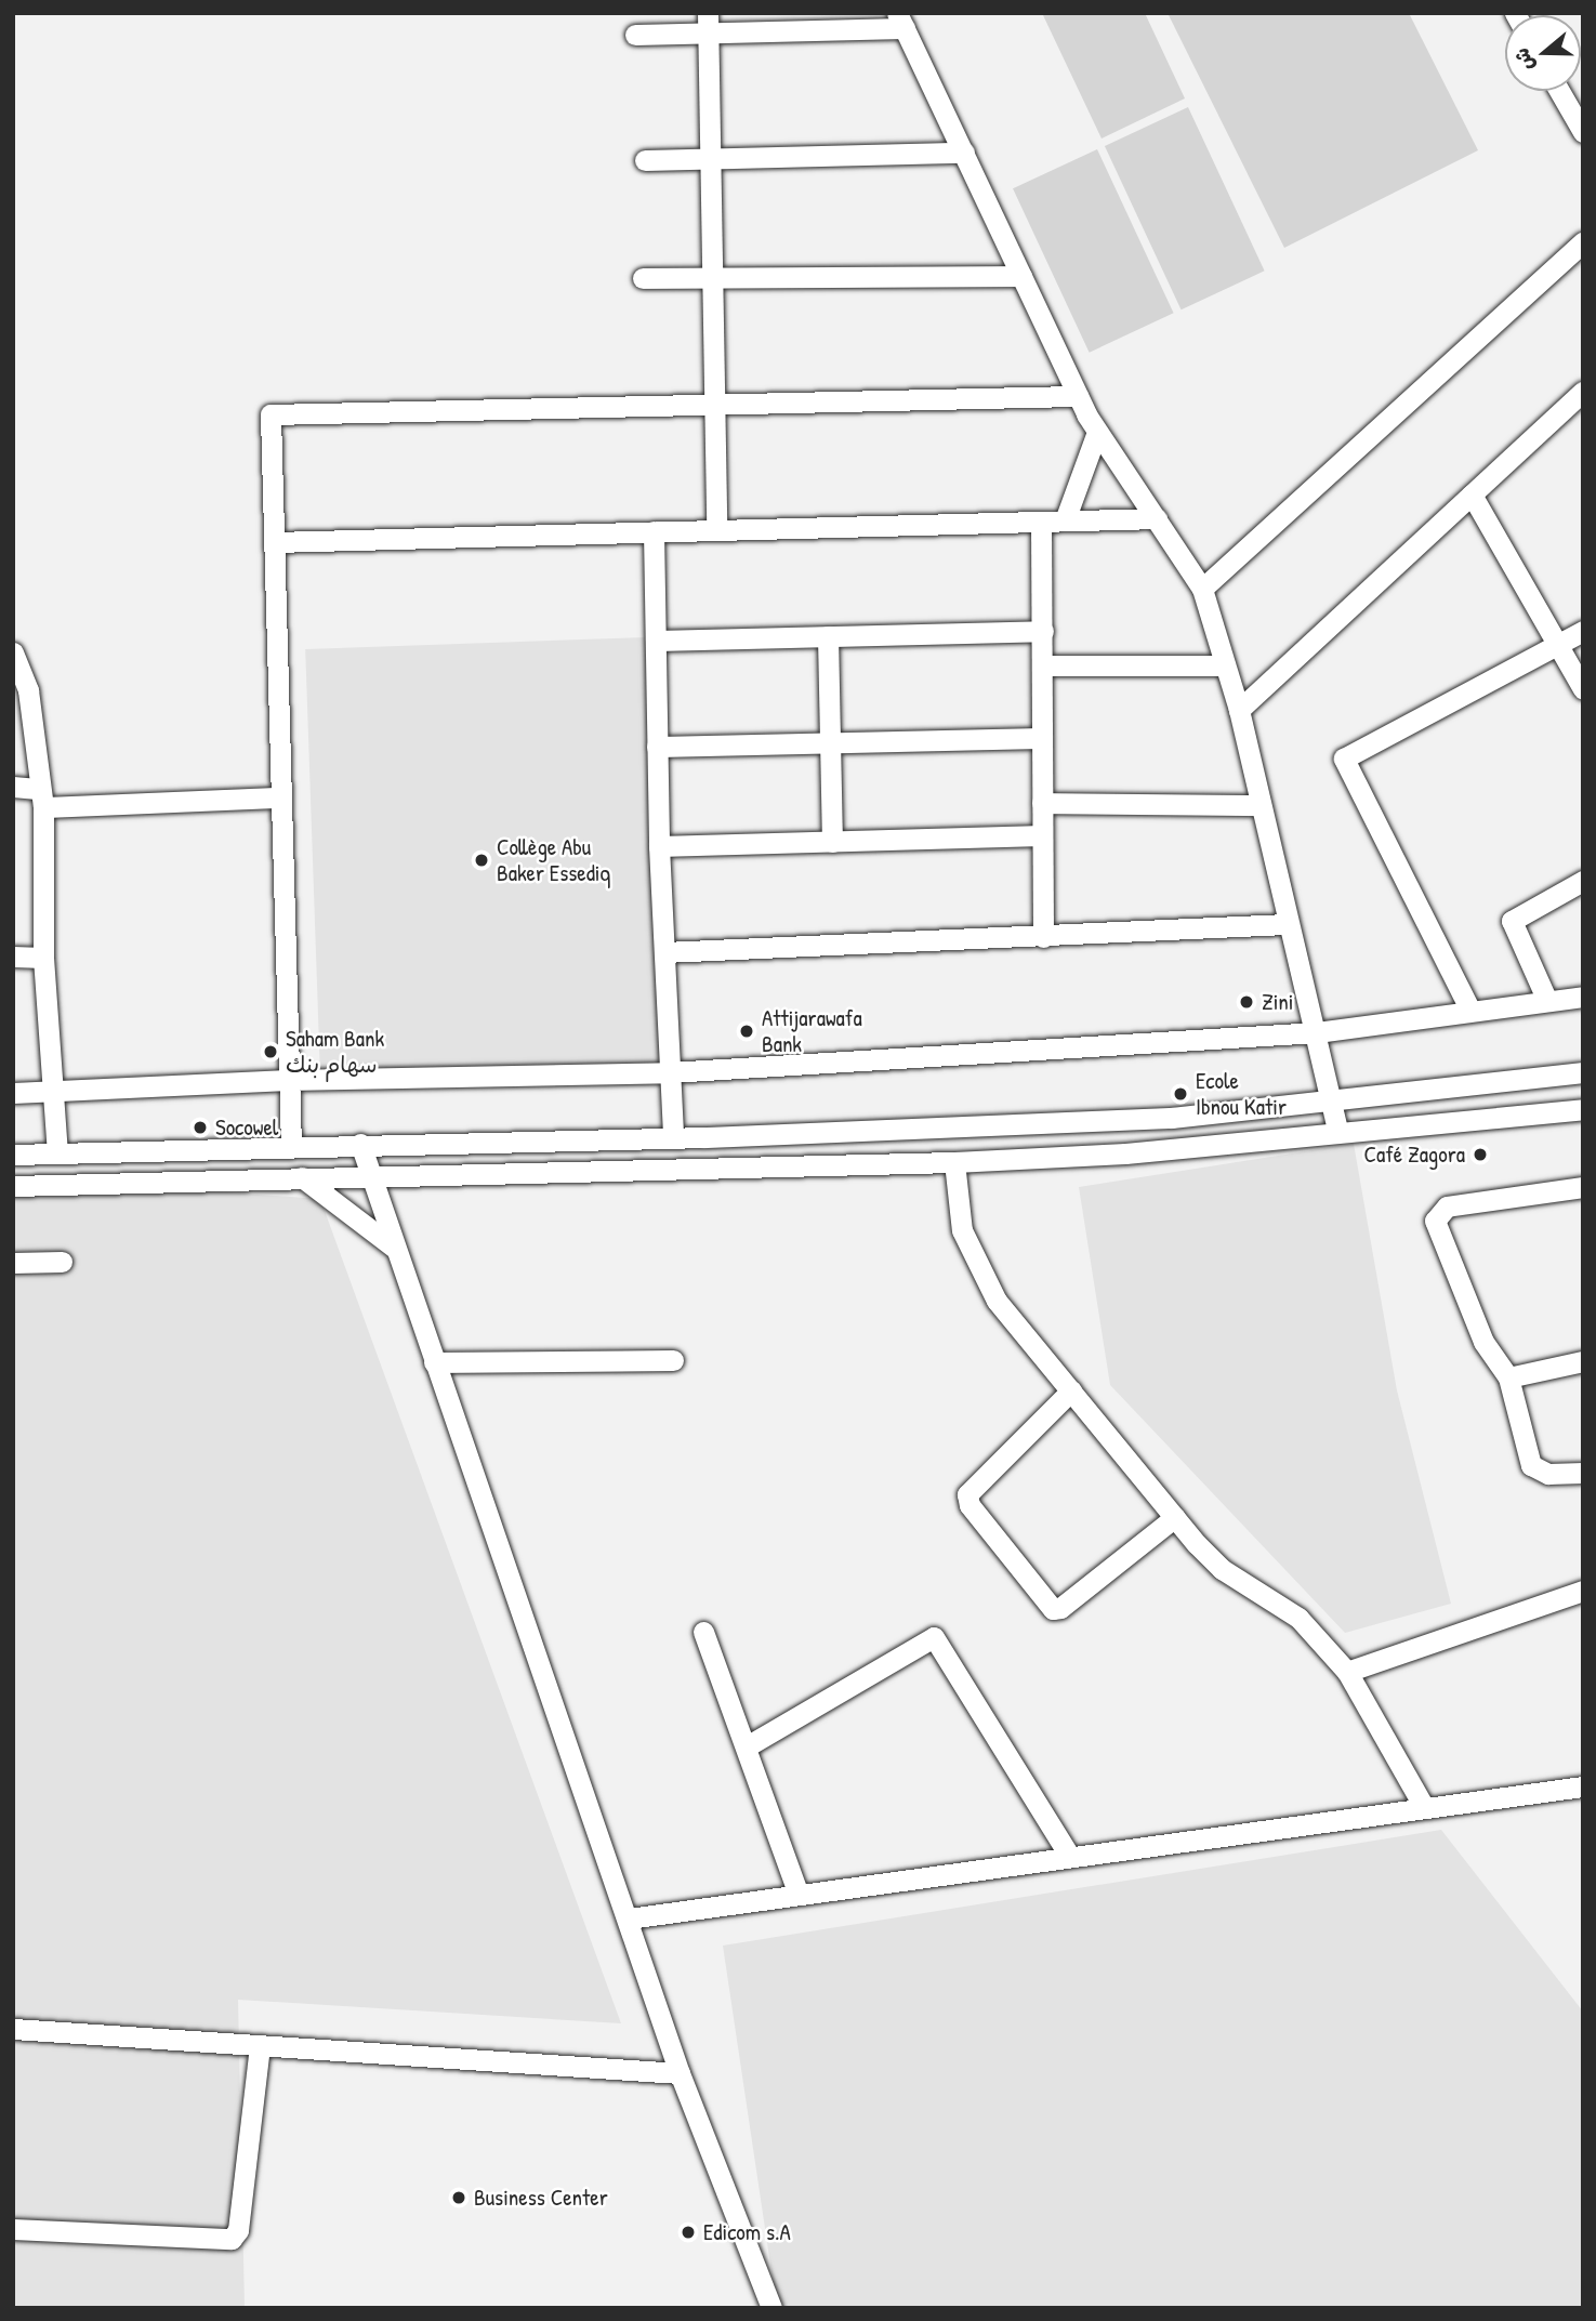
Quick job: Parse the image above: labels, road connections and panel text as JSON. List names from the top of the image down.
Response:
{
  "places": [
    "Collège Abu Baker Essediq",
    "Zini",
    "Attijarawafa Bank",
    "Saham Bank سهام بنك",
    "Ecole Ibnou Katir",
    "Socowel",
    "Café Zagora",
    "Business Center",
    "Edicom s.A"
  ],
  "north": "left"
}
